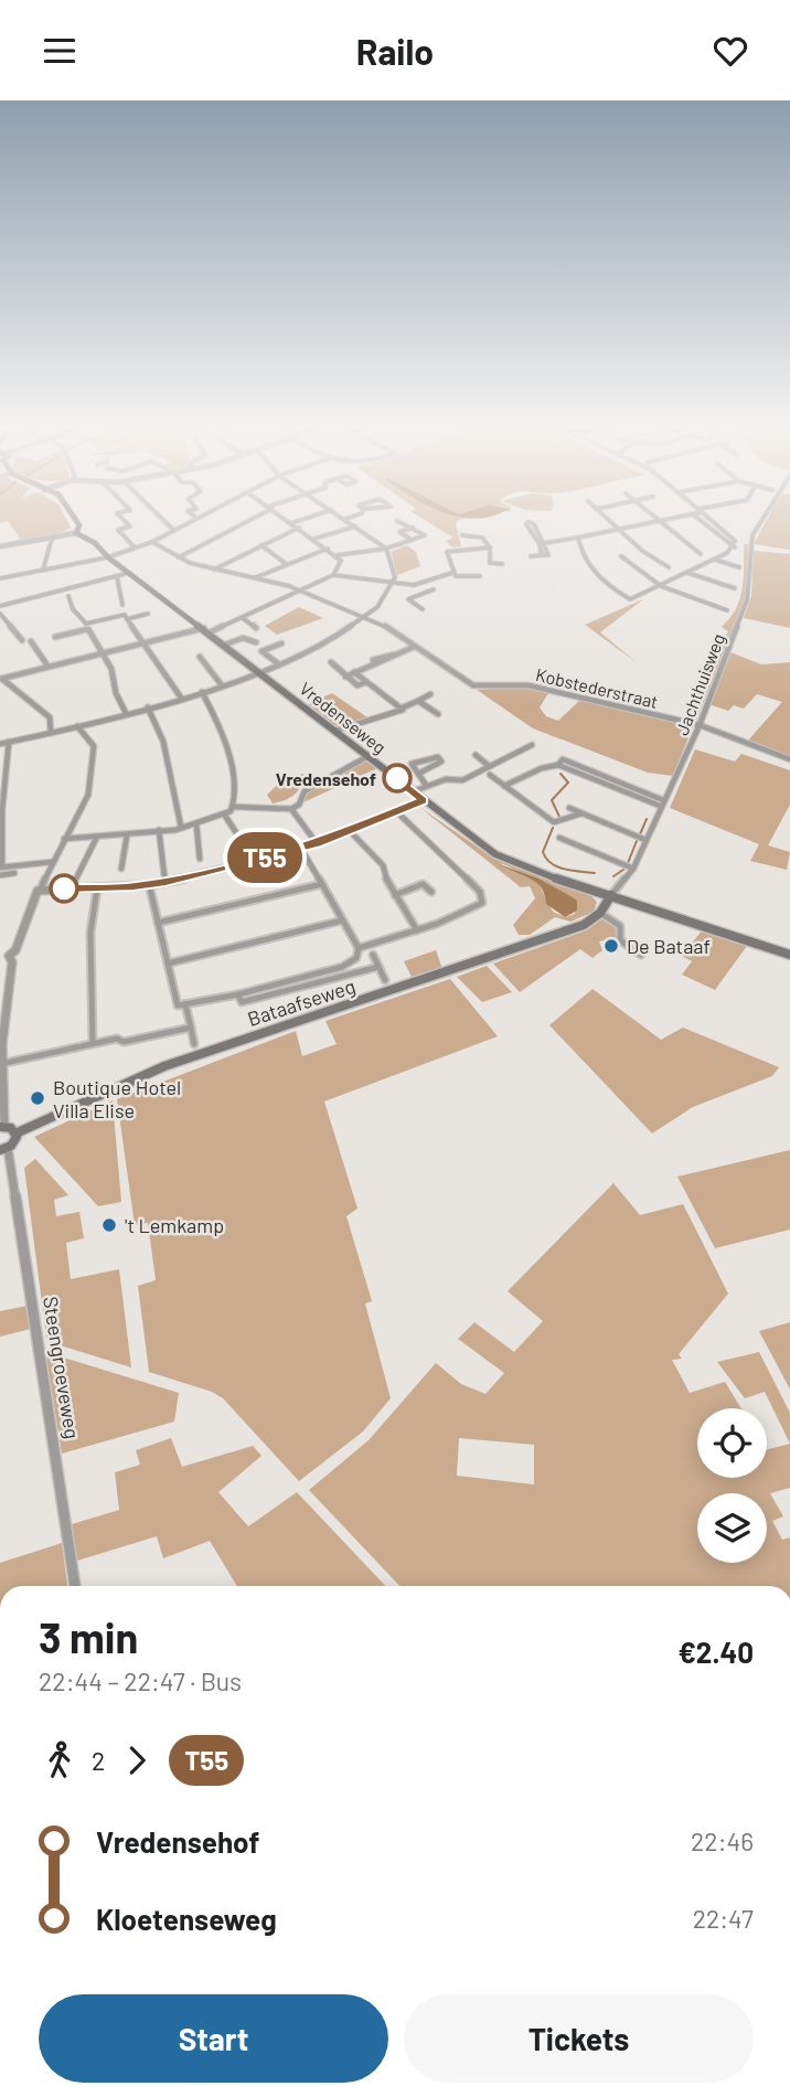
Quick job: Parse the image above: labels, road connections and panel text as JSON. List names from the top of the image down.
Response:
{
  "streets": {
    "main road": ["Vredenseweg", "Bataafseweg"],
    "street": ["Jachthuisweg", "Kobstederstraat", "Steengroeveweg"]
  },
  "crossings": [
    ["Jachthuisweg", "Kobstederstraat"],
    ["Jachthuisweg", "Vredenseweg"]
  ],
  "places": [
    "Vredensehof",
    "De Bataaf",
    "Boutique Hotel Villa Elise",
    "'t Lemkamp"
  ],
  "lines": ["bus line T55"],
  "page": {
    "header": "Railo",
    "on_map": "T55",
    "heading": ["3 min", "22:44 – 22:47 · Bus", "€2.40"],
    "legs": ["2", "T55"],
    "list": [
      {
        "name": "Vredensehof",
        "value": "22:46"
      },
      {
        "name": "Kloetenseweg",
        "value": "22:47"
      }
    ],
    "buttons": ["Start", "Tickets"]
  }
}
